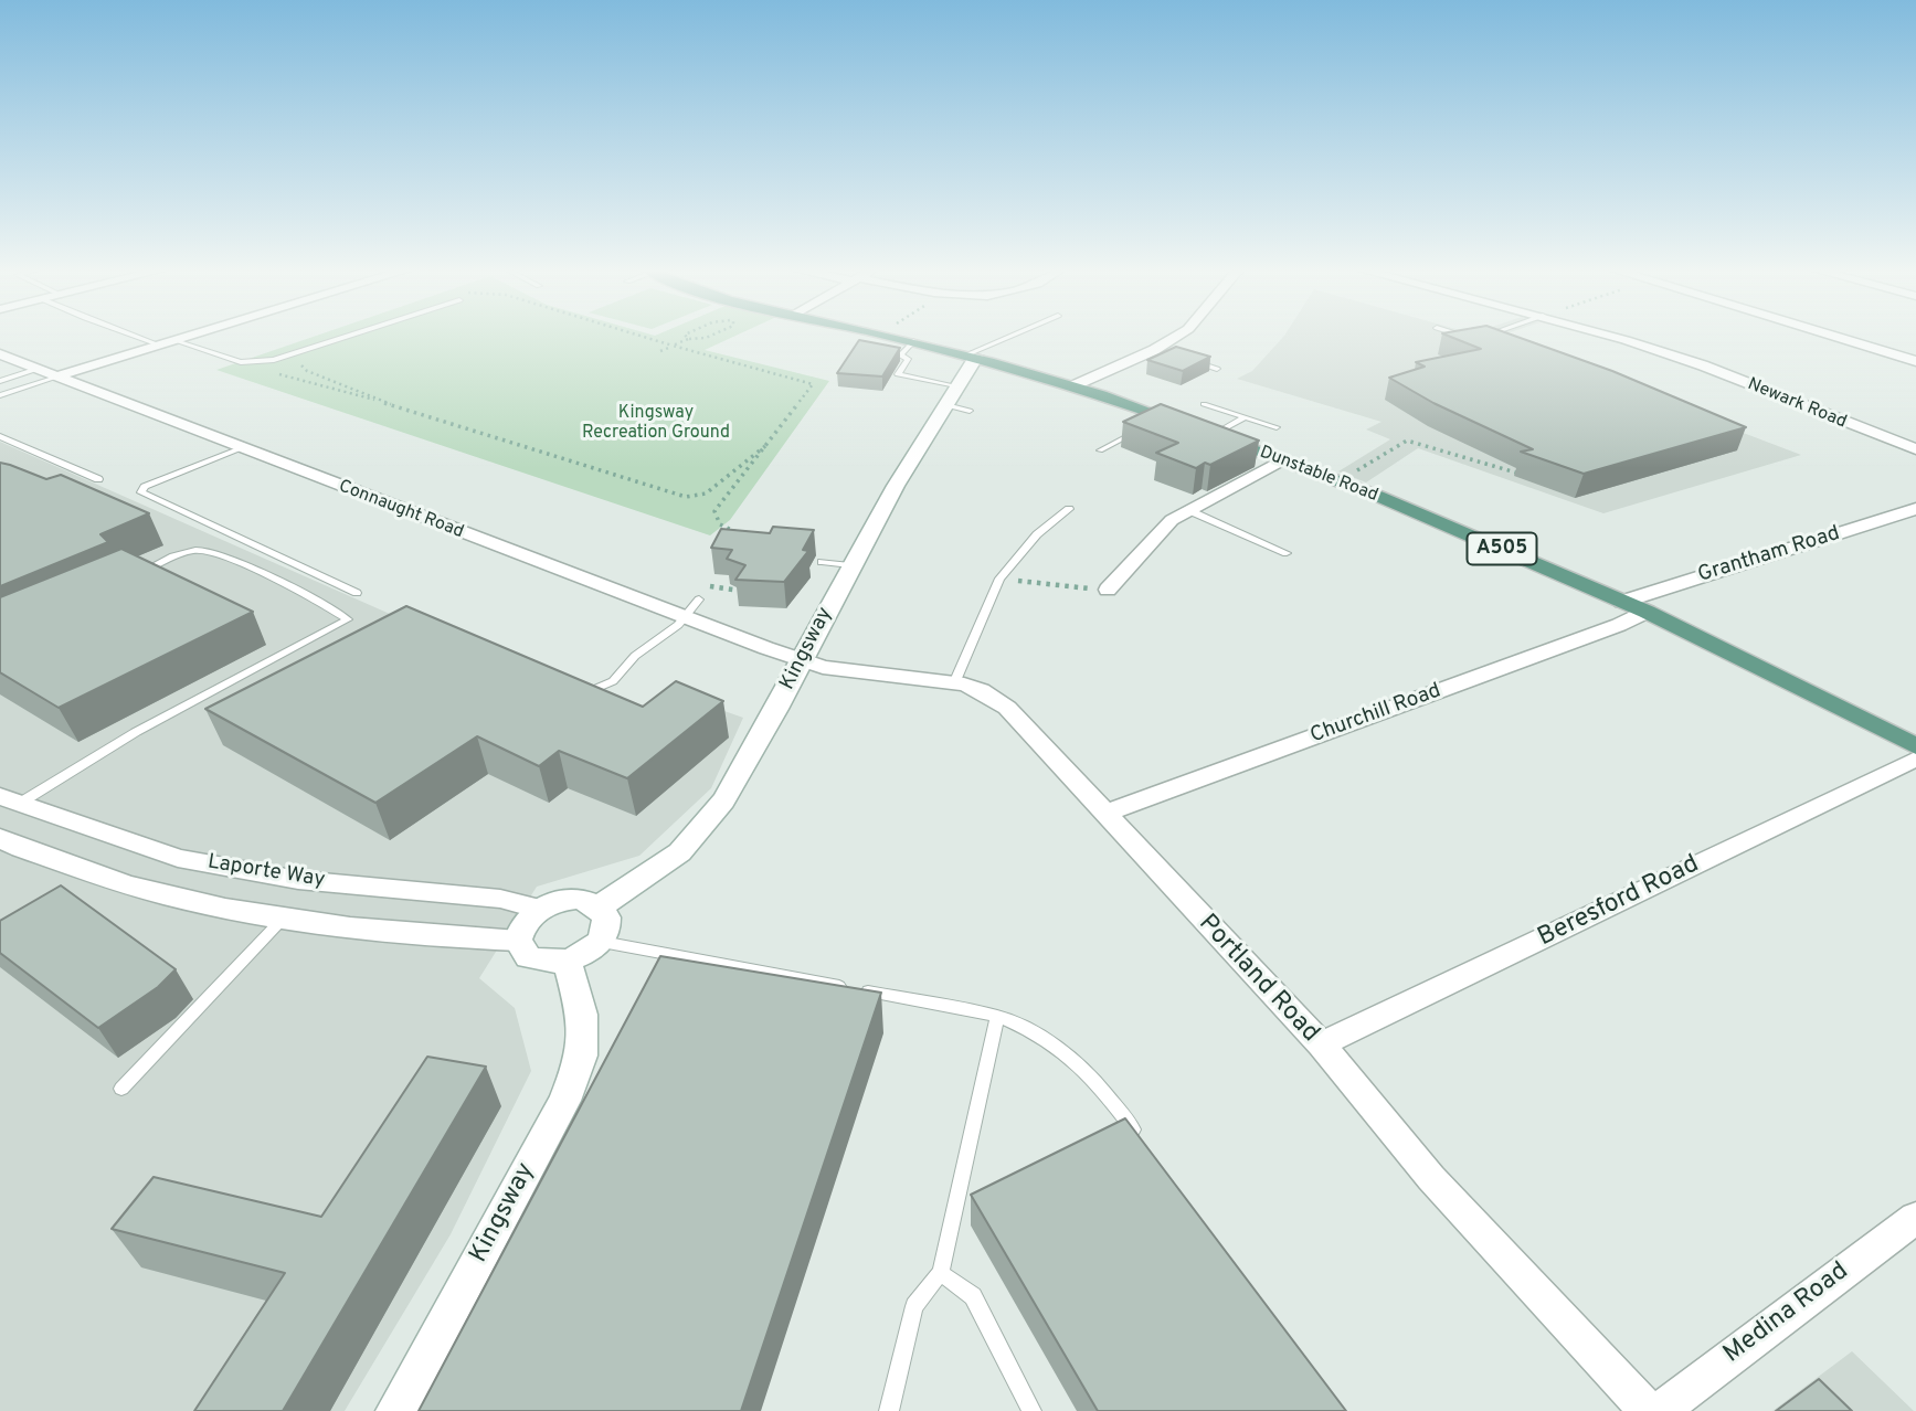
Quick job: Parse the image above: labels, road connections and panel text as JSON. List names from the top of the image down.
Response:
{
  "streets": {
    "main road": ["Dunstable Road", "A505"],
    "street": [
      "Newark Road",
      "Connaught Road",
      "Grantham Road",
      "Kingsway",
      "Churchill Road",
      "Laporte Way",
      "Beresford Road",
      "Portland Road",
      "Medina Road"
    ]
  },
  "crossings": [
    ["Dunstable Road", "Grantham Road"],
    ["Dunstable Road", "Kingsway"],
    ["Dunstable Road", "Churchill Road"],
    ["Connaught Road", "Kingsway"],
    ["Connaught Road", "Portland Road"],
    ["Kingsway", "Laporte Way"],
    ["Kingsway", "Portland Road"],
    ["Churchill Road", "Portland Road"],
    ["Beresford Road", "Portland Road"]
  ],
  "parks": ["Kingsway Recreation Ground"]
}
